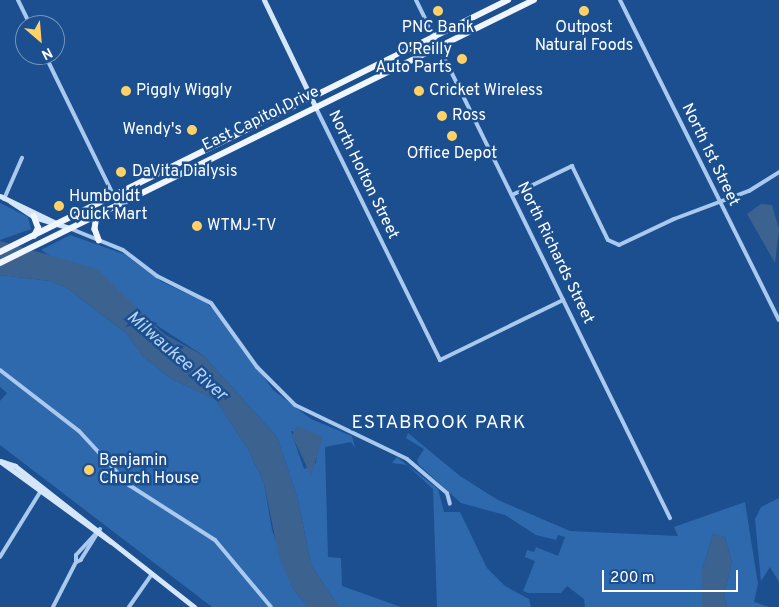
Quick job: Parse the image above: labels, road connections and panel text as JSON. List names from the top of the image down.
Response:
{
  "streets": {
    "main road": ["East Capitol Drive", "North Holton Street"],
    "street": ["North 1st Street", "North Richards Street"]
  },
  "crossings": [
    ["East Capitol Drive", "North Holton Street"],
    ["East Capitol Drive", "North Richards Street"],
    ["North Holton Street", "North Richards Street"]
  ],
  "districts": ["ESTABROOK PARK"],
  "water": ["Milwaukee River"],
  "places": [
    "PNC Bank",
    "Outpost Natural Foods",
    "O'Reilly Auto Parts",
    "Piggly Wiggly",
    "Cricket Wireless",
    "Ross",
    "Wendy's",
    "Office Depot",
    "DaVita Dialysis",
    "Humboldt Quick Mart",
    "WTMJ-TV",
    "Benjamin Church House"
  ],
  "scale_bar": "200 m",
  "north": "bottom right"
}
